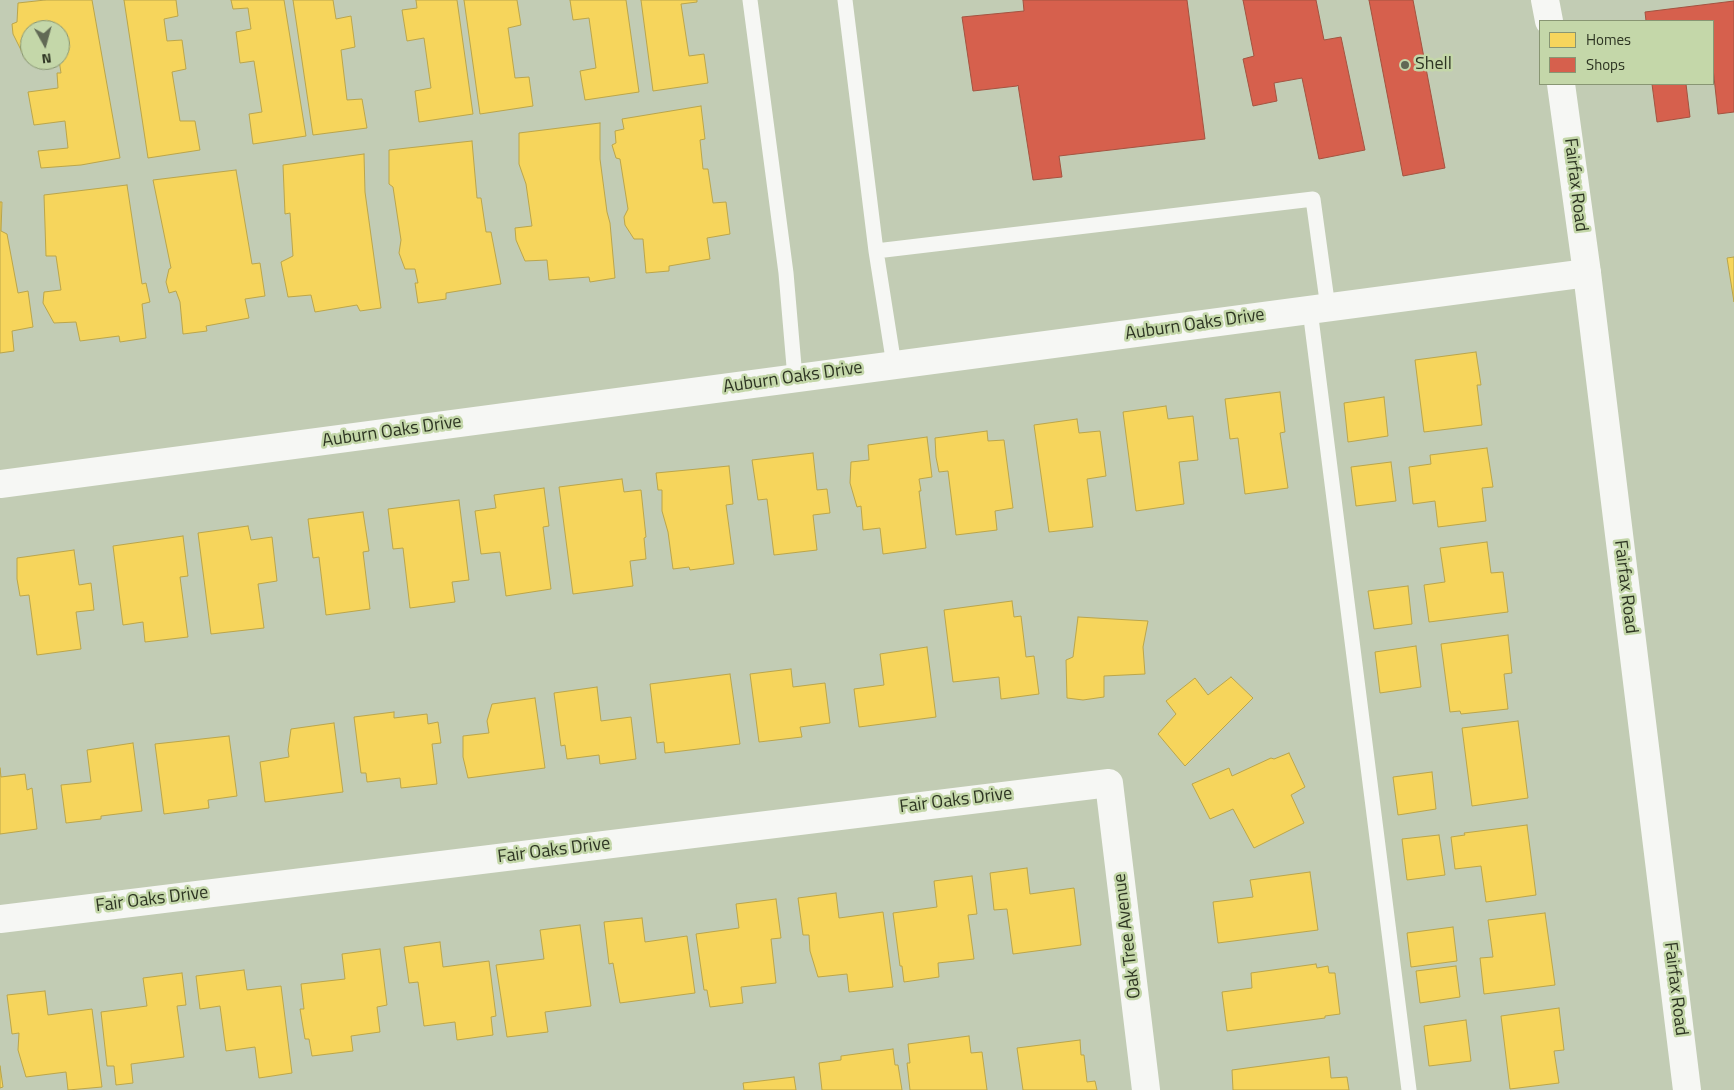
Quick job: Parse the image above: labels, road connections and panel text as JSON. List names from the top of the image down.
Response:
{
  "streets": {
    "street": [
      "Fairfax Road",
      "Auburn Oaks Drive",
      "Fair Oaks Drive",
      "Oak Tree Avenue"
    ]
  },
  "crossings": [
    ["Fairfax Road", "Auburn Oaks Drive"],
    ["Fair Oaks Drive", "Oak Tree Avenue"]
  ],
  "places": ["Shell"],
  "legend": ["Homes", "Shops"],
  "north": "bottom"
}
